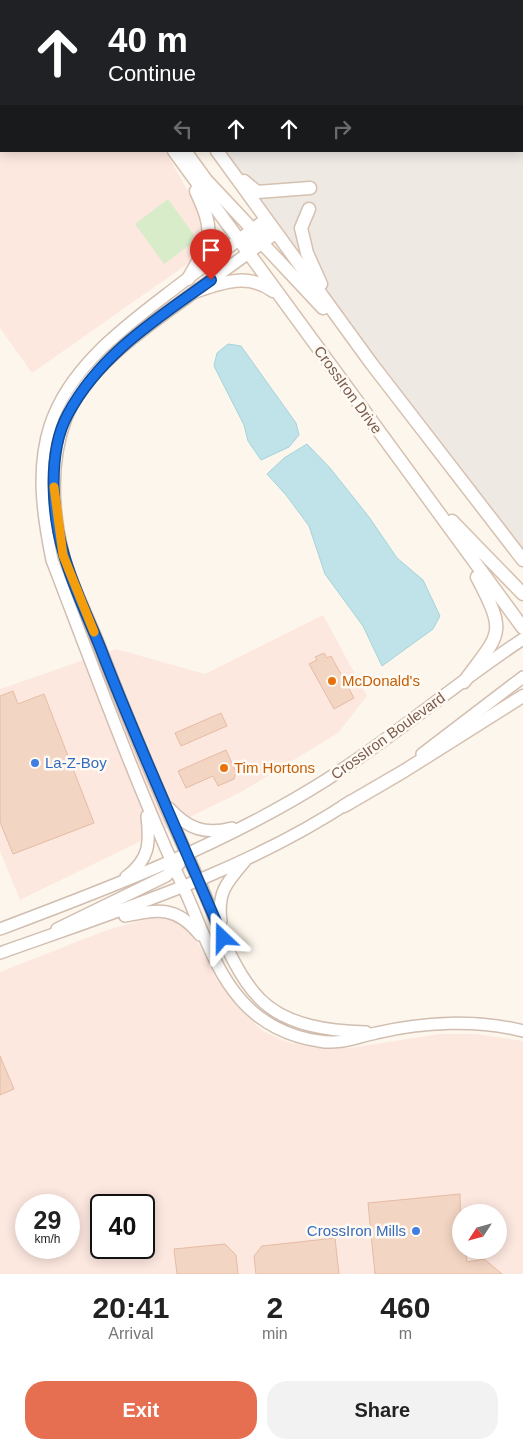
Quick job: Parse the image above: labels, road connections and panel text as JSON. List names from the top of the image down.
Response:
{
  "streets": {
    "main road": ["CrossIron Drive"],
    "street": ["CrossIron Boulevard"]
  },
  "places": [
    "McDonald's",
    "La-Z-Boy",
    "Tim Hortons",
    "CrossIron Mills"
  ],
  "north": "bottom left",
  "page": {
    "turn": ["40 m", "Continue"],
    "speed": "29 km/h",
    "limit": "40",
    "eta": [
      "20:41",
      "Arrival",
      "2",
      "min",
      "460",
      "m"
    ],
    "buttons": ["Exit", "Share"]
  }
}
